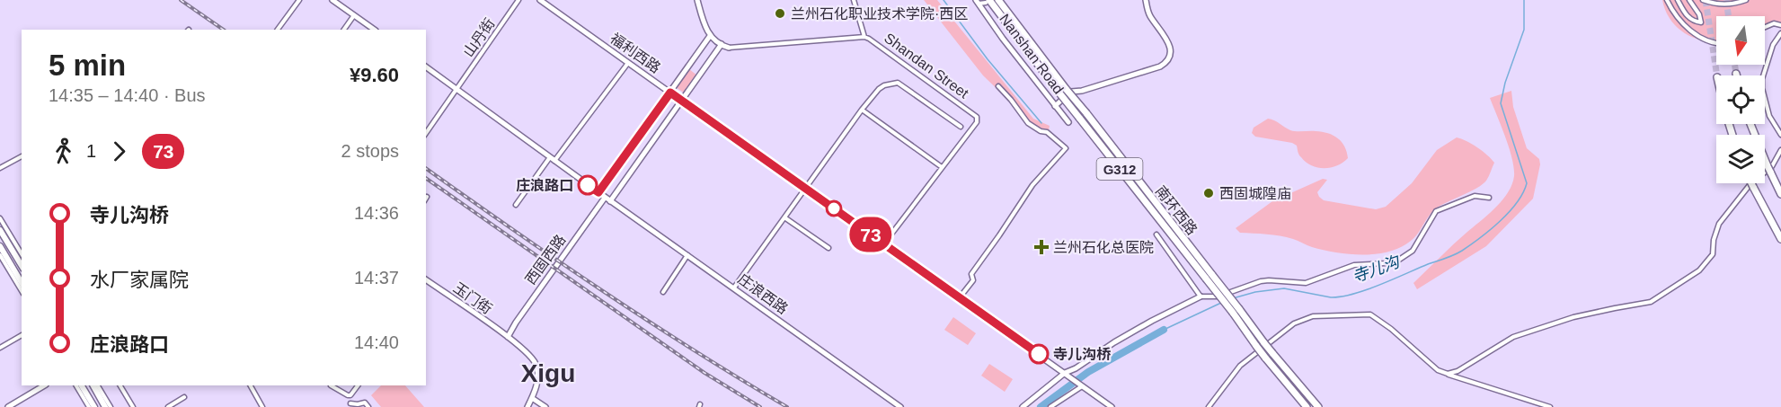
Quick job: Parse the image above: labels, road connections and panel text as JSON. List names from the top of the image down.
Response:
{
  "streets": {
    "highway": ["G312", "南环西路"],
    "street": [
      "山丹街",
      "福利西路",
      "Nanshan Road",
      "Shandan Street",
      "西固西路",
      "庄浪西路",
      "玉门街"
    ]
  },
  "crossings": [
    ["西固西路", "庄浪西路"],
    ["西固西路", "玉门街"]
  ],
  "districts": ["Xigu"],
  "water": ["寺儿沟"],
  "places": {
    "other": [
      "兰州石化职业技术学院·西区",
      "庄浪路口",
      "西固城隍庙",
      "寺儿沟桥"
    ],
    "health": ["兰州石化总医院"]
  },
  "lines": ["bus line 73"],
  "north": "bottom",
  "page": {
    "on_map": "73",
    "heading": ["5 min", "14:35 – 14:40 · Bus", "¥9.60"],
    "legs": ["1", "73", "2 stops"],
    "list": [
      {
        "name": "寺儿沟桥",
        "value": "14:36"
      },
      {
        "name": "水厂家属院",
        "value": "14:37"
      },
      {
        "name": "庄浪路口",
        "value": "14:40"
      }
    ]
  }
}
